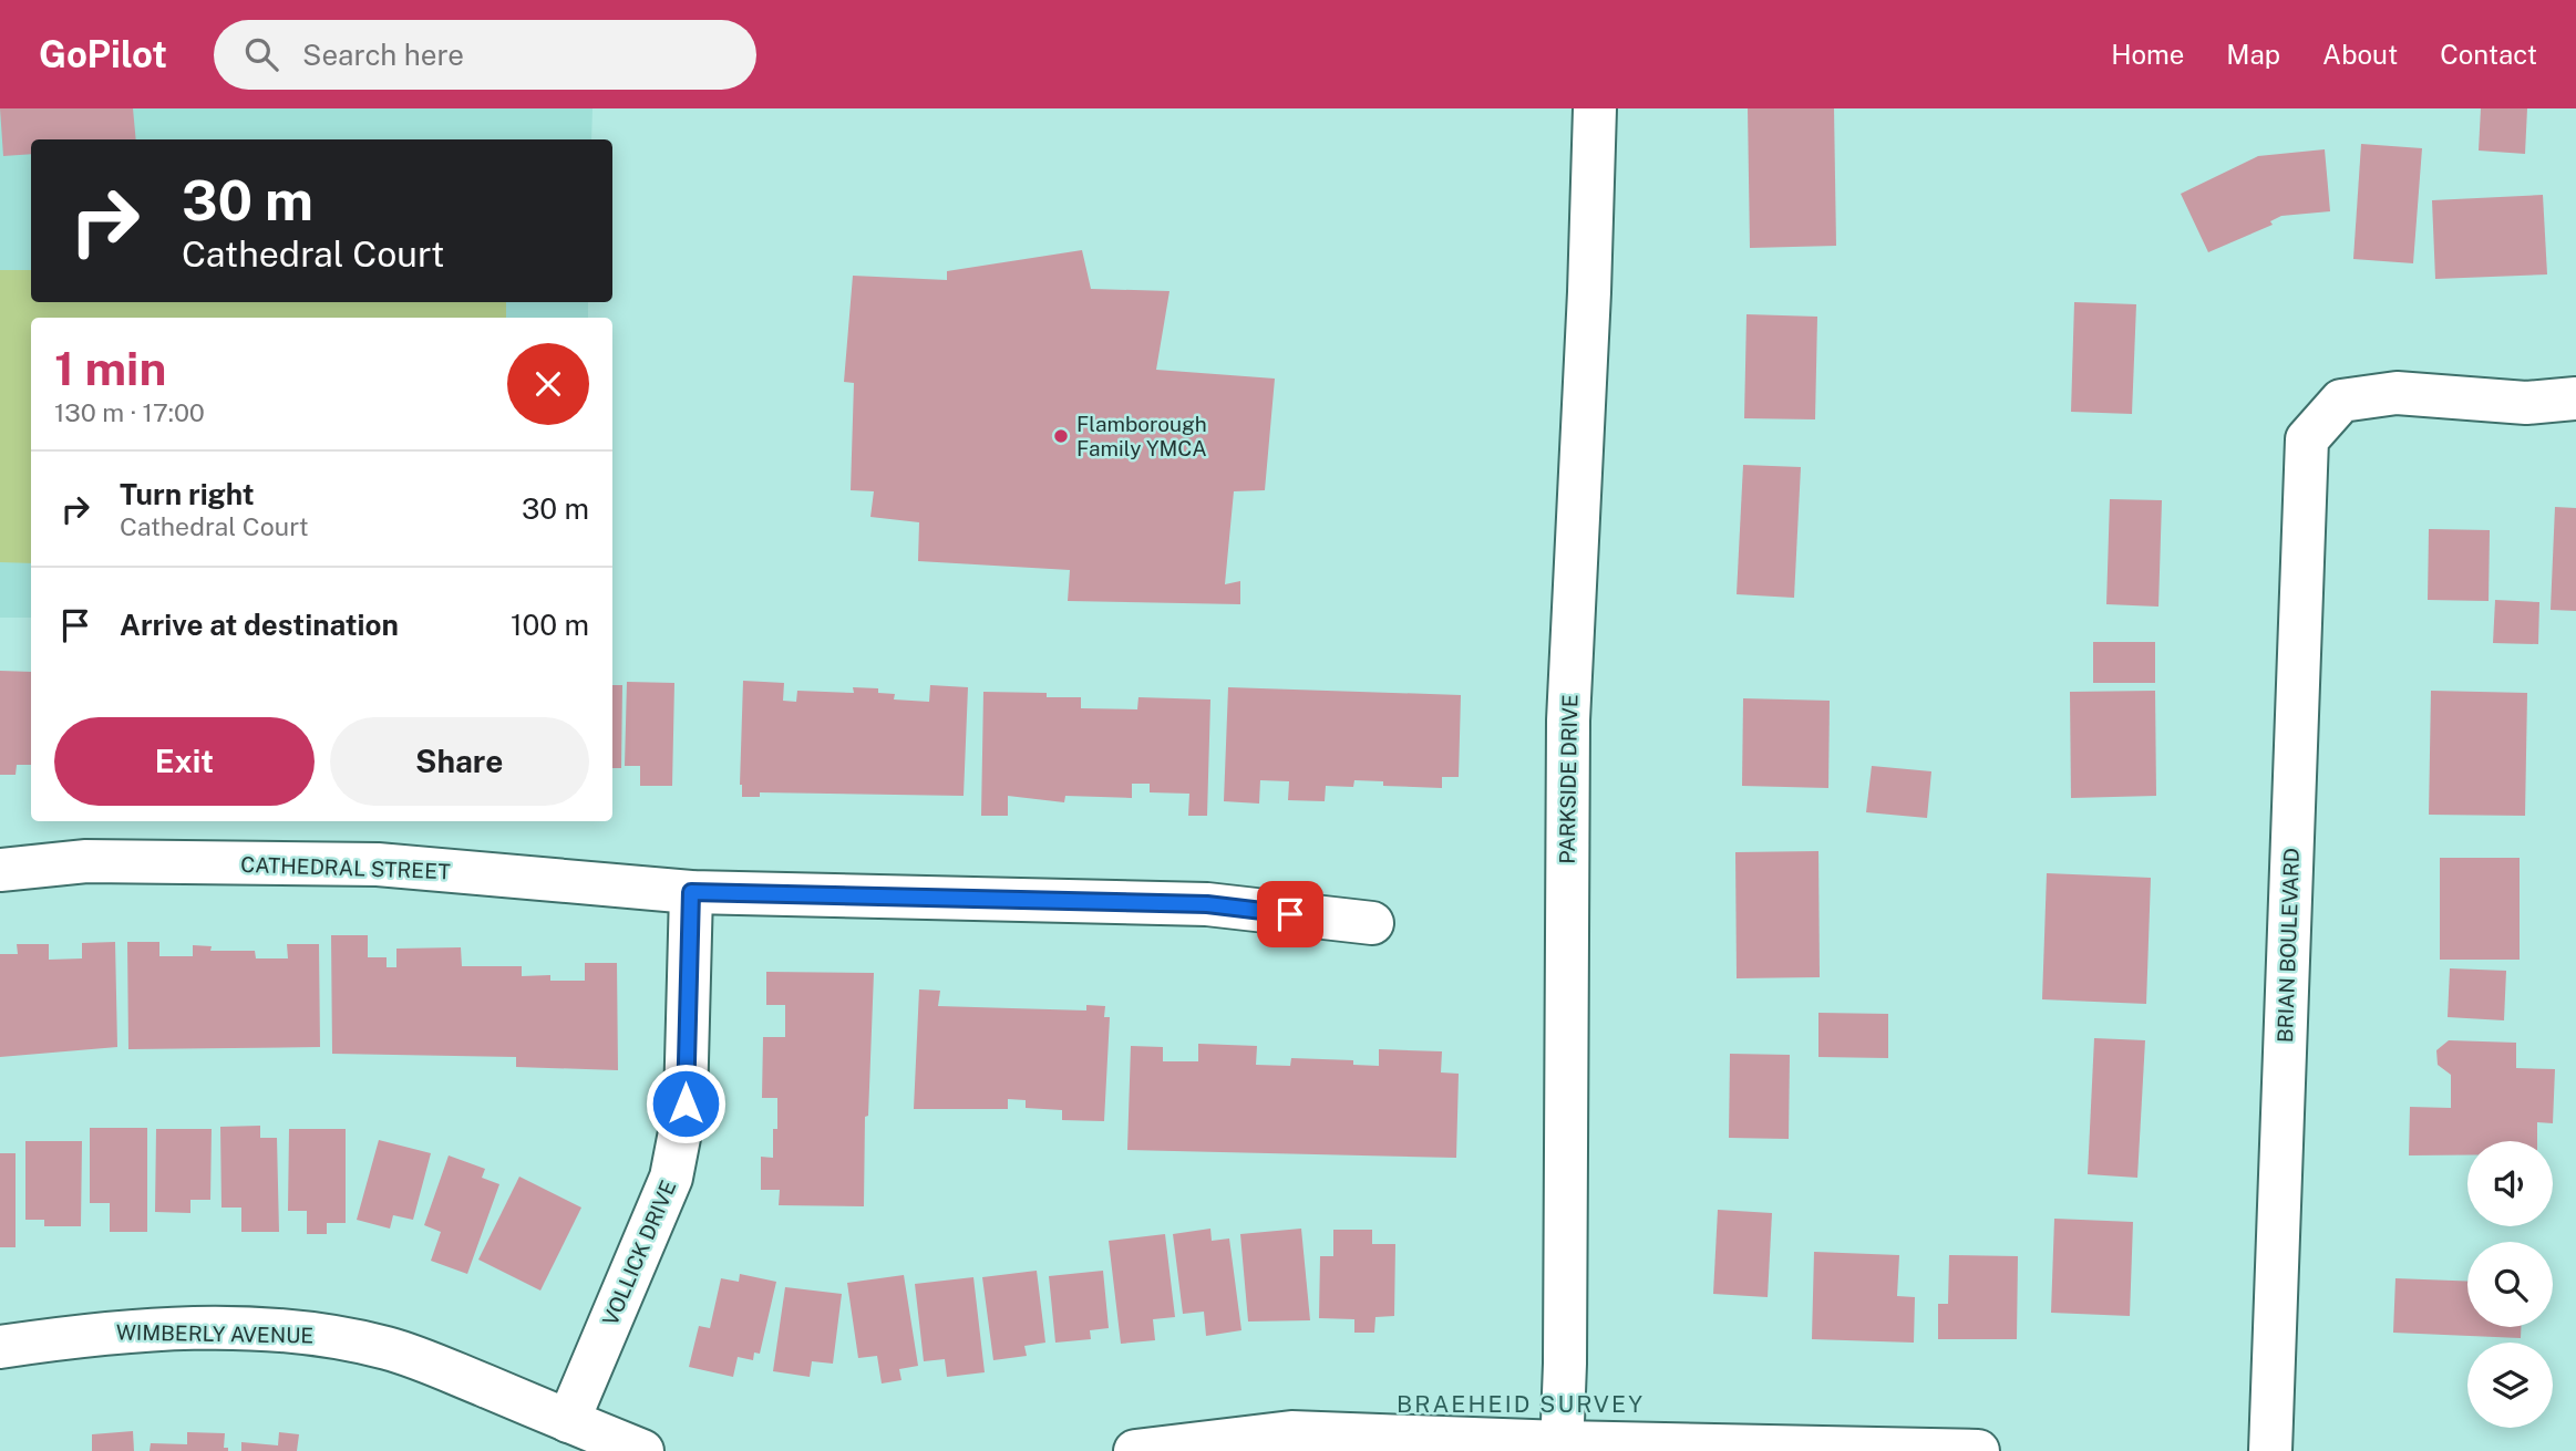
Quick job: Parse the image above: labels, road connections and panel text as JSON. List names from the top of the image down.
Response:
{
  "streets": {
    "street": [
      "PARKSIDE DRIVE",
      "CATHEDRAL STREET",
      "BRIAN BOULEVARD",
      "VOLLICK DRIVE",
      "WIMBERLY AVENUE"
    ]
  },
  "crossings": [
    ["CATHEDRAL STREET", "VOLLICK DRIVE"],
    ["VOLLICK DRIVE", "WIMBERLY AVENUE"]
  ],
  "districts": ["BRAEHEID SURVEY"],
  "places": ["Flamborough Family YMCA"],
  "page": {
    "header": "GoPilot",
    "search": "Search here",
    "nav": [
      "Home",
      "Map",
      "About",
      "Contact"
    ],
    "turn": ["30 m", "Cathedral Court"],
    "heading": ["1 min", "130 m · 17:00"],
    "list": [
      {
        "name": "Turn right",
        "note": "Cathedral Court",
        "value": "30 m"
      },
      {
        "name": "Arrive at destination",
        "value": "100 m"
      }
    ],
    "buttons": ["Exit", "Share"]
  }
}
